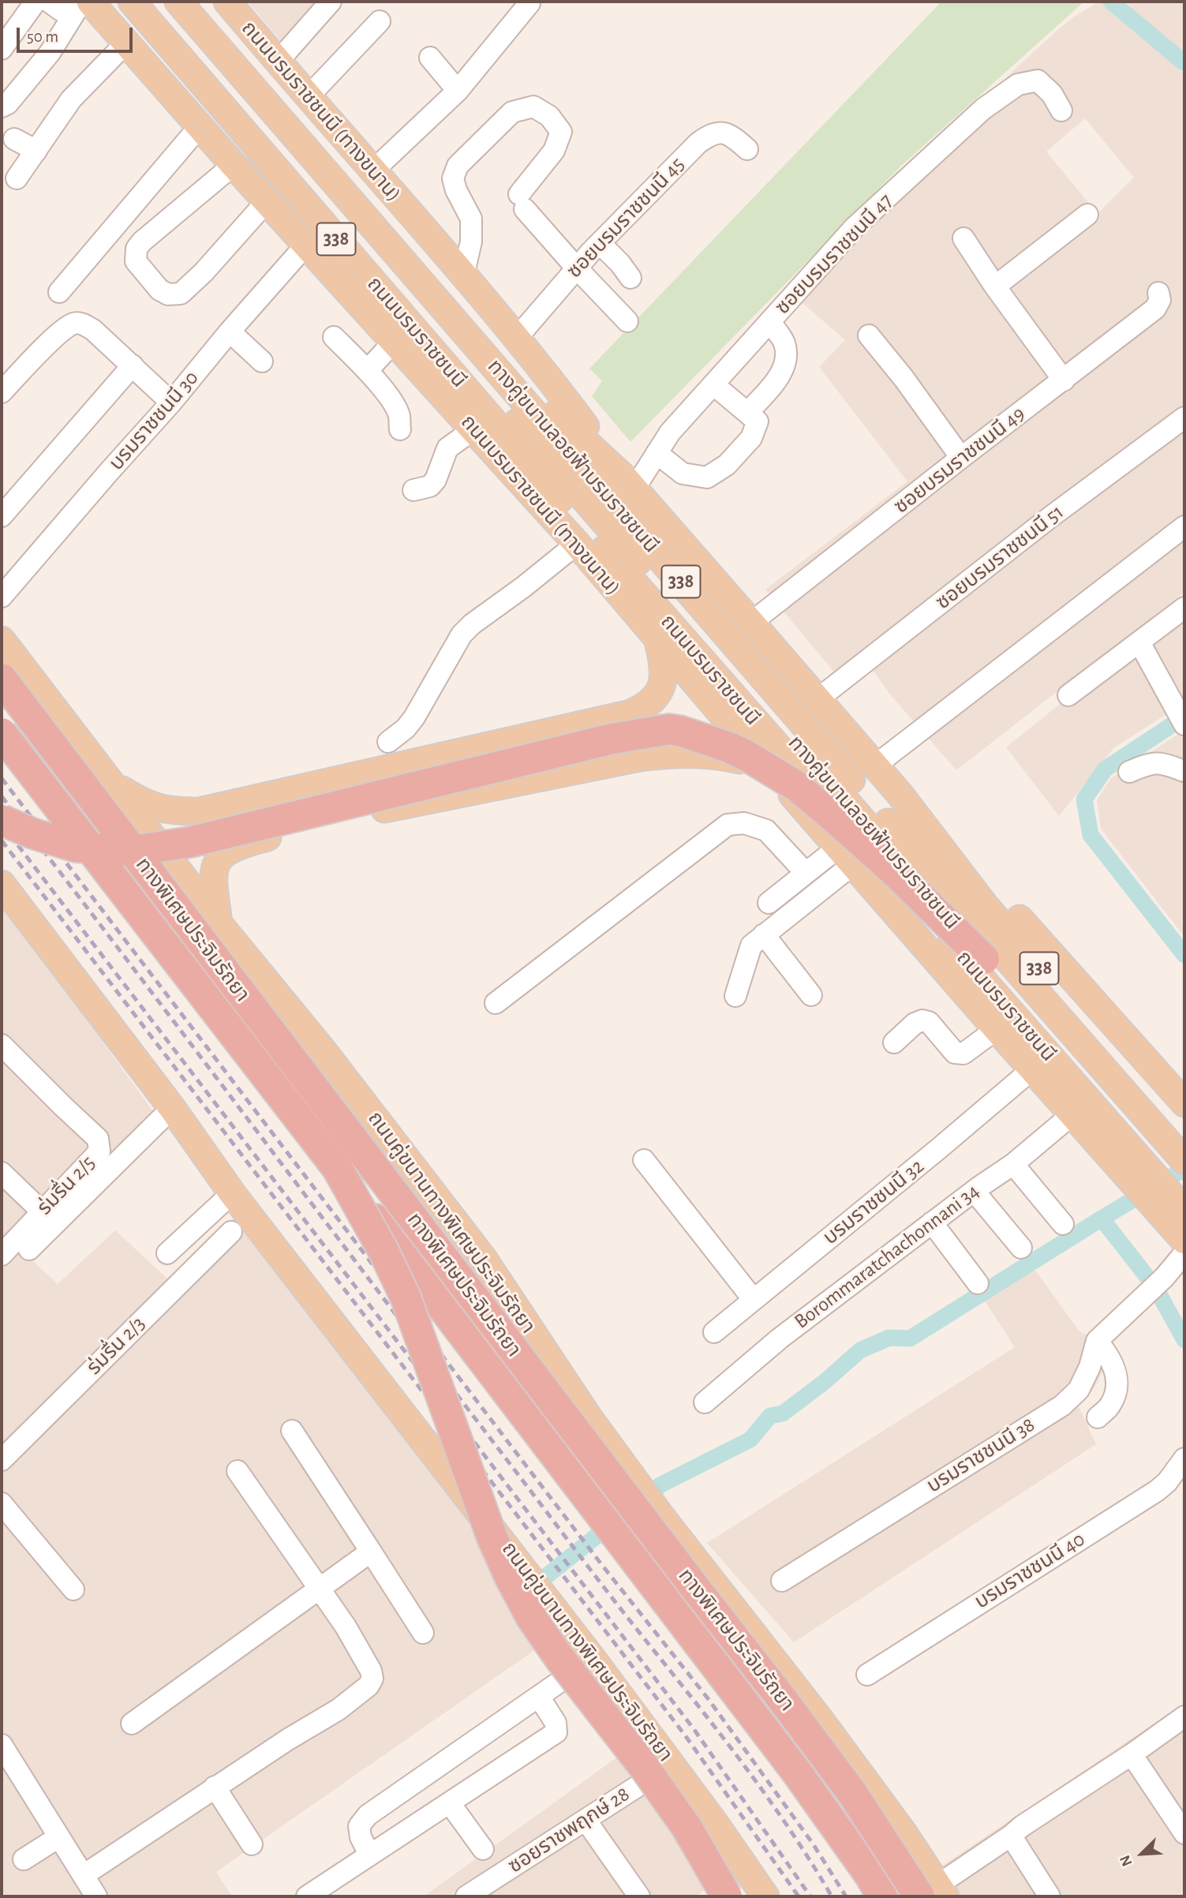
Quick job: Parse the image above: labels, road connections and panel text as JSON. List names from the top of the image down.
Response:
{
  "streets": {
    "highway": ["ทางพิเศษประจิมรัถยา"],
    "main road": [
      "ถนนบรมราชชนนี (ทางขนาน)",
      "338",
      "ถนนบรมราชชนนี",
      "ทางคู่ขนานลอยฟ้าบรมราชชนนี",
      "ถนนคู่ขนานทางพิเศษประจิมรัถยา"
    ],
    "street": [
      "ซอยบรมราชชนนี 45",
      "ซอยบรมราชชนนี 47",
      "บรมราชชนนี 30",
      "ซอยบรมราชชนนี 49",
      "ซอยบรมราชชนนี 51",
      "ร่มรื่น 2/5",
      "บรมราชชนนี 32",
      "Borommaratchachonnani 34",
      "ร่มรื่น 2/3",
      "บรมราชชนนี 38",
      "บรมราชชนนี 40",
      "ซอยราชพฤกษ์ 28"
    ]
  },
  "crossings": [
    ["ถนนบรมราชชนนี (ทางขนาน)", "ซอยบรมราชชนนี 45"],
    ["ถนนบรมราชชนนี (ทางขนาน)", "338"],
    ["ถนนบรมราชชนนี (ทางขนาน)", "ซอยบรมราชชนนี 47"],
    ["ถนนบรมราชชนนี (ทางขนาน)", "ถนนบรมราชชนนี"],
    ["ถนนบรมราชชนนี (ทางขนาน)", "บรมราชชนนี 30"],
    ["338", "ซอยบรมราชชนนี 47"],
    ["338", "ถนนบรมราชชนนี"],
    ["338", "ทางคู่ขนานลอยฟ้าบรมราชชนนี"],
    ["338", "ซอยบรมราชชนนี 49"],
    ["338", "ซอยบรมราชชนนี 51"],
    ["338", "บรมราชชนนี 32"],
    ["338", "Borommaratchachonnani 34"],
    ["ถนนคู่ขนานทางพิเศษประจิมรัถยา", "ซอยราชพฤกษ์ 28"]
  ],
  "scale_bar": "50 m",
  "north": "bottom left"
}
